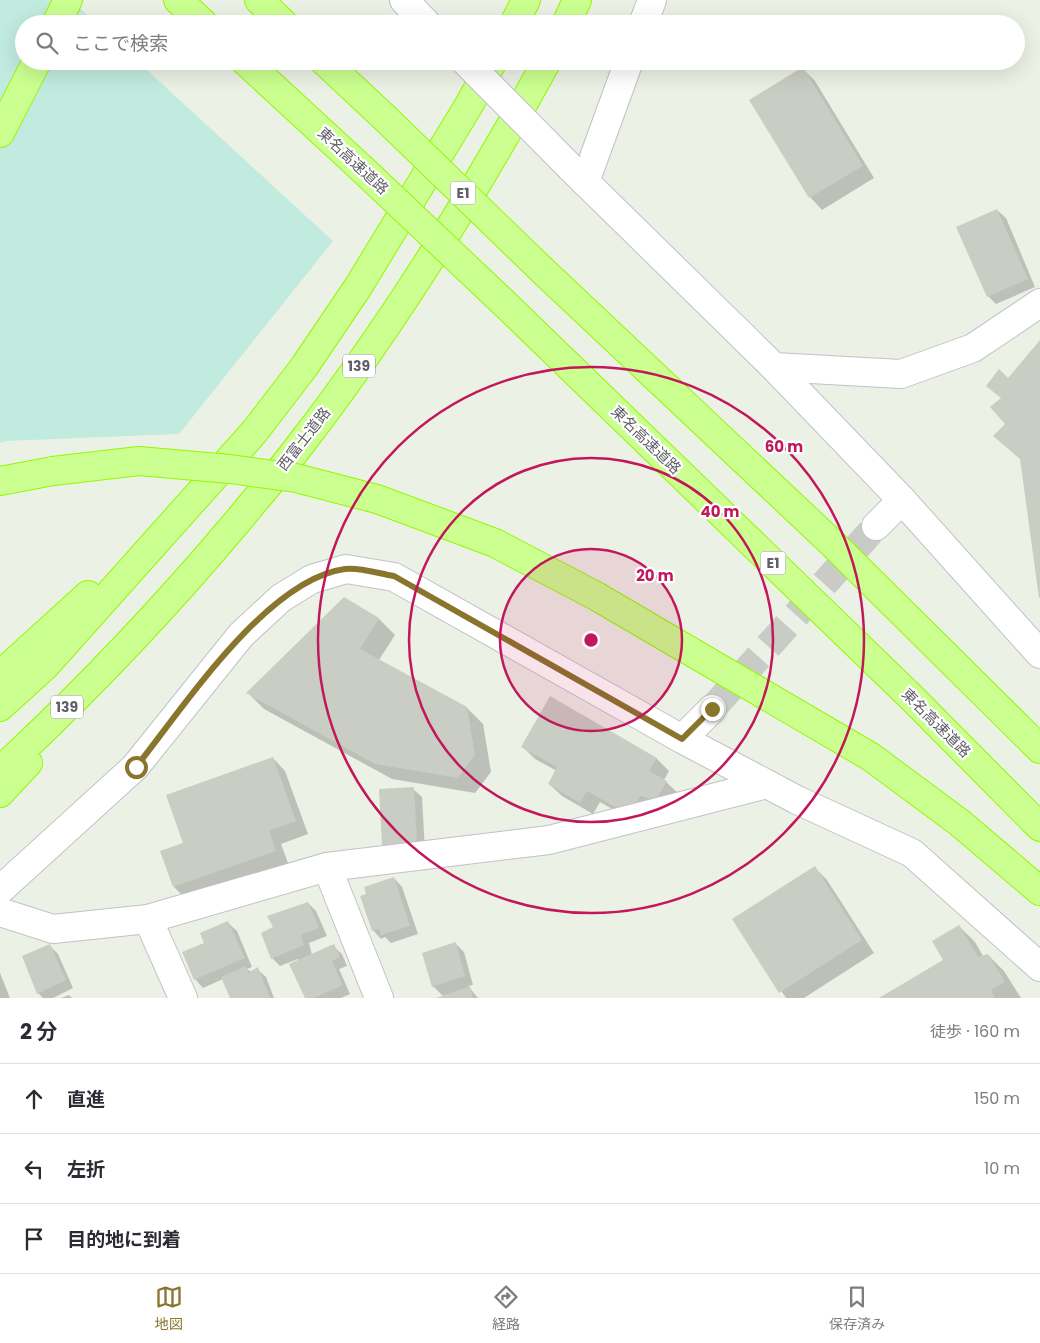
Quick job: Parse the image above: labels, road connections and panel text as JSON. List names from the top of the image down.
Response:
{
  "streets": {
    "highway": [
      "東名高速道路",
      "E1",
      "139",
      "西富士道路"
    ]
  },
  "page": {
    "search": "ここで検索",
    "heading": ["2 分", "徒歩 · 160 m"],
    "list": [
      ["直進", "150 m"],
      ["左折", "10 m"],
      "目的地に到着"
    ],
    "nav": ["地図", "経路", "保存済み"]
  },
  "rings": ["60 m", "40 m", "20 m"]
}
